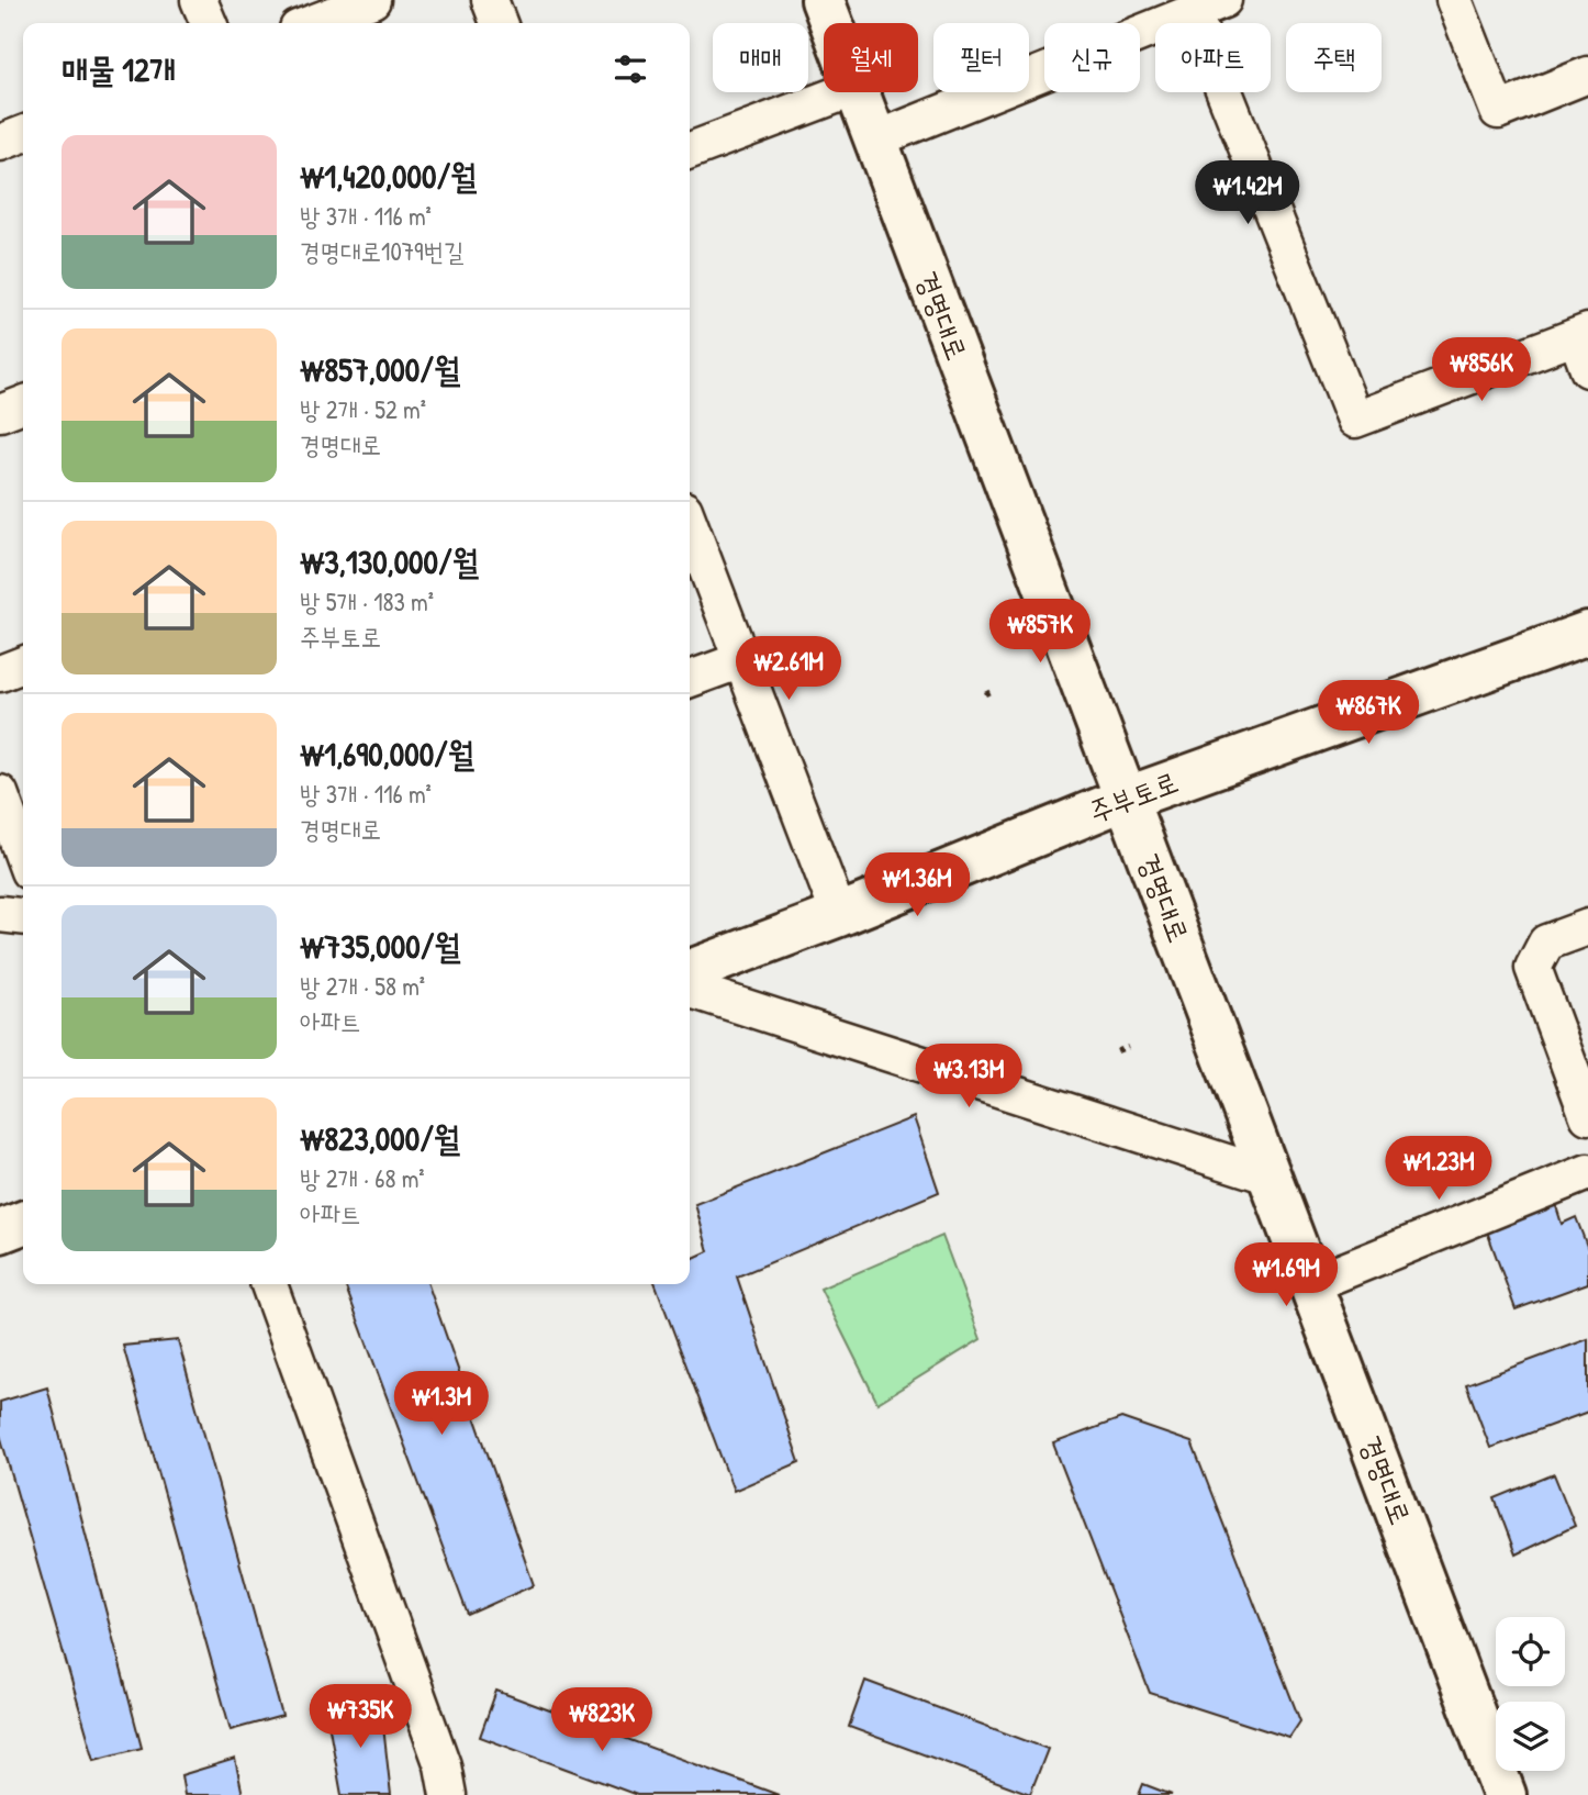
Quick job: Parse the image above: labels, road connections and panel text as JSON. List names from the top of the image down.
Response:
{
  "streets": {
    "street": ["경명대로", "주부토로"]
  },
  "crossings": [
    ["경명대로", "주부토로"]
  ],
  "page": {
    "chip": [
      "매매",
      "월세",
      "필터",
      "신규",
      "아파트",
      "주택"
    ],
    "heading": "매물 12개",
    "list": [
      {
        "name": "₩1,420,000/월",
        "note": "방 3개 · 116 m² · 경명대로1079번길"
      },
      {
        "name": "₩857,000/월",
        "note": "방 2개 · 52 m² · 경명대로"
      },
      {
        "name": "₩3,130,000/월",
        "note": "방 5개 · 183 m² · 주부토로"
      },
      {
        "name": "₩1,690,000/월",
        "note": "방 3개 · 116 m² · 경명대로"
      },
      {
        "name": "₩735,000/월",
        "note": "방 2개 · 58 m² · 아파트"
      },
      {
        "name": "₩823,000/월",
        "note": "방 2개 · 68 m² · 아파트"
      }
    ],
    "price": [
      "₩1.42M",
      "₩856K",
      "₩857K",
      "₩2.61M",
      "₩867K",
      "₩1.36M",
      "₩3.13M",
      "₩1.23M",
      "₩1.69M",
      "₩1.3M",
      "₩735K",
      "₩823K"
    ]
  }
}
